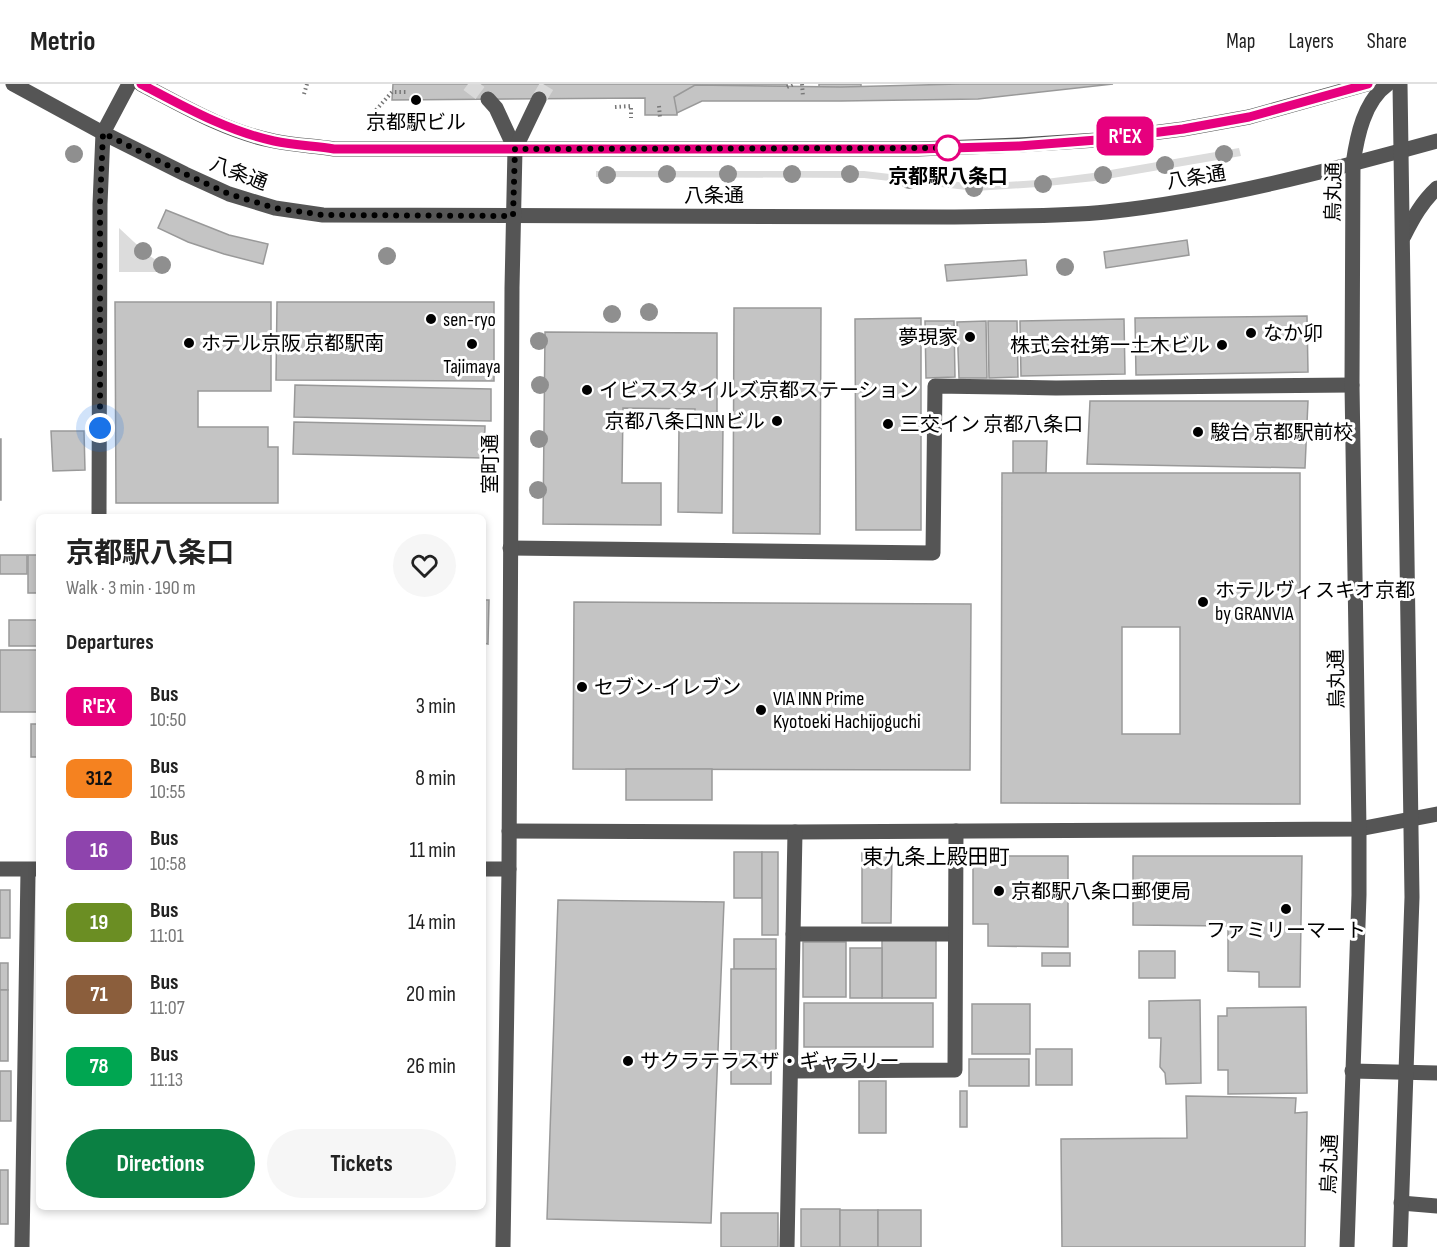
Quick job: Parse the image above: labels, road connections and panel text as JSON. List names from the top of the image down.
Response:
{
  "streets": {
    "street": ["八条通", "烏丸通", "室町通"]
  },
  "crossings": [
    ["八条通", "烏丸通"],
    ["八条通", "室町通"]
  ],
  "districts": ["東九条上殿田町"],
  "places": [
    "京都駅ビル",
    "京都駅八条口",
    "sen-ryo",
    "なか卯",
    "夢現家",
    "ホテル京阪 京都駅南",
    "Tajimaya",
    "株式会社第一土木ビル",
    "イビススタイルズ京都ステーション",
    "京都八条口NNビル",
    "三交イン 京都八条口",
    "駿台 京都駅前校",
    "ホテルヴィスキオ京都 by GRANVIA",
    "セブン-イレブン",
    "VIA INN Prime Kyotoeki Hachijoguchi",
    "京都駅八条口郵便局",
    "ファミリーマート",
    "サクラテラスザ・ギャラリー"
  ],
  "lines": ["bus line R'EX"],
  "page": {
    "header": "Metrio",
    "nav": ["Map", "Layers", "Share"],
    "on_map": "R'EX",
    "heading": [
      ["京都駅八条口", "Walk · 3 min · 190 m"],
      "Departures"
    ],
    "list": [
      {
        "mark": "R'EX",
        "name": "Bus",
        "note": "10:50",
        "value": "3 min"
      },
      {
        "mark": "312",
        "name": "Bus",
        "note": "10:55",
        "value": "8 min"
      },
      {
        "mark": "16",
        "name": "Bus",
        "note": "10:58",
        "value": "11 min"
      },
      {
        "mark": "19",
        "name": "Bus",
        "note": "11:01",
        "value": "14 min"
      },
      {
        "mark": "71",
        "name": "Bus",
        "note": "11:07",
        "value": "20 min"
      },
      {
        "mark": "78",
        "name": "Bus",
        "note": "11:13",
        "value": "26 min"
      }
    ],
    "buttons": ["Directions", "Tickets"]
  }
}
